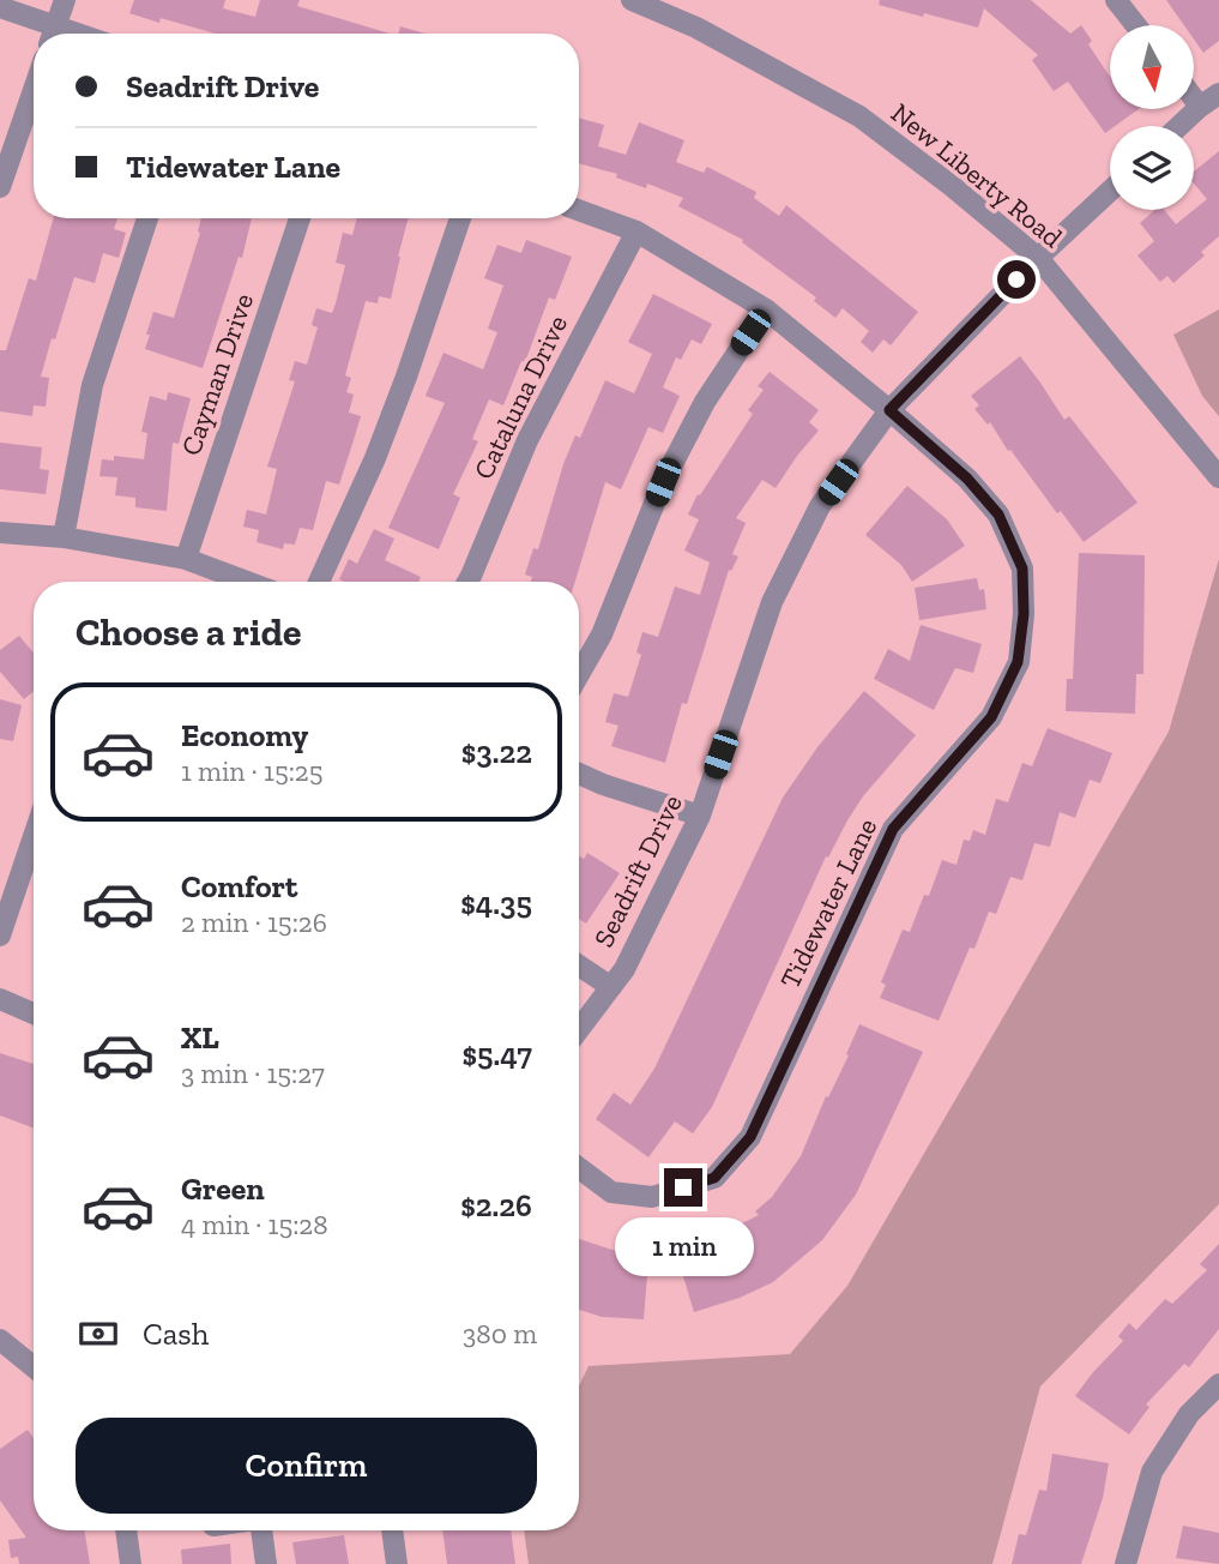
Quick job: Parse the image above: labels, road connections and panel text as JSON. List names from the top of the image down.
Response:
{
  "streets": {
    "street": [
      "New Liberty Road",
      "Cayman Drive",
      "Cataluna Drive",
      "Seadrift Drive",
      "Tidewater Lane"
    ]
  },
  "crossings": [
    ["New Liberty Road", "Seadrift Drive"],
    ["Cataluna Drive", "Tidewater Lane"],
    ["Seadrift Drive", "Tidewater Lane"]
  ],
  "north": "bottom",
  "page": {
    "banner": ["Seadrift Drive", "Tidewater Lane"],
    "heading": "Choose a ride",
    "list": [
      {
        "name": "Economy",
        "note": "1 min · 15:25",
        "value": "$3.22"
      },
      {
        "name": "Comfort",
        "note": "2 min · 15:26",
        "value": "$4.35"
      },
      {
        "name": "XL",
        "note": "3 min · 15:27",
        "value": "$5.47"
      },
      {
        "name": "Green",
        "note": "4 min · 15:28",
        "value": "$2.26"
      }
    ],
    "bubble": "1 min",
    "pay": ["Cash", "380 m"],
    "buttons": "Confirm"
  }
}
